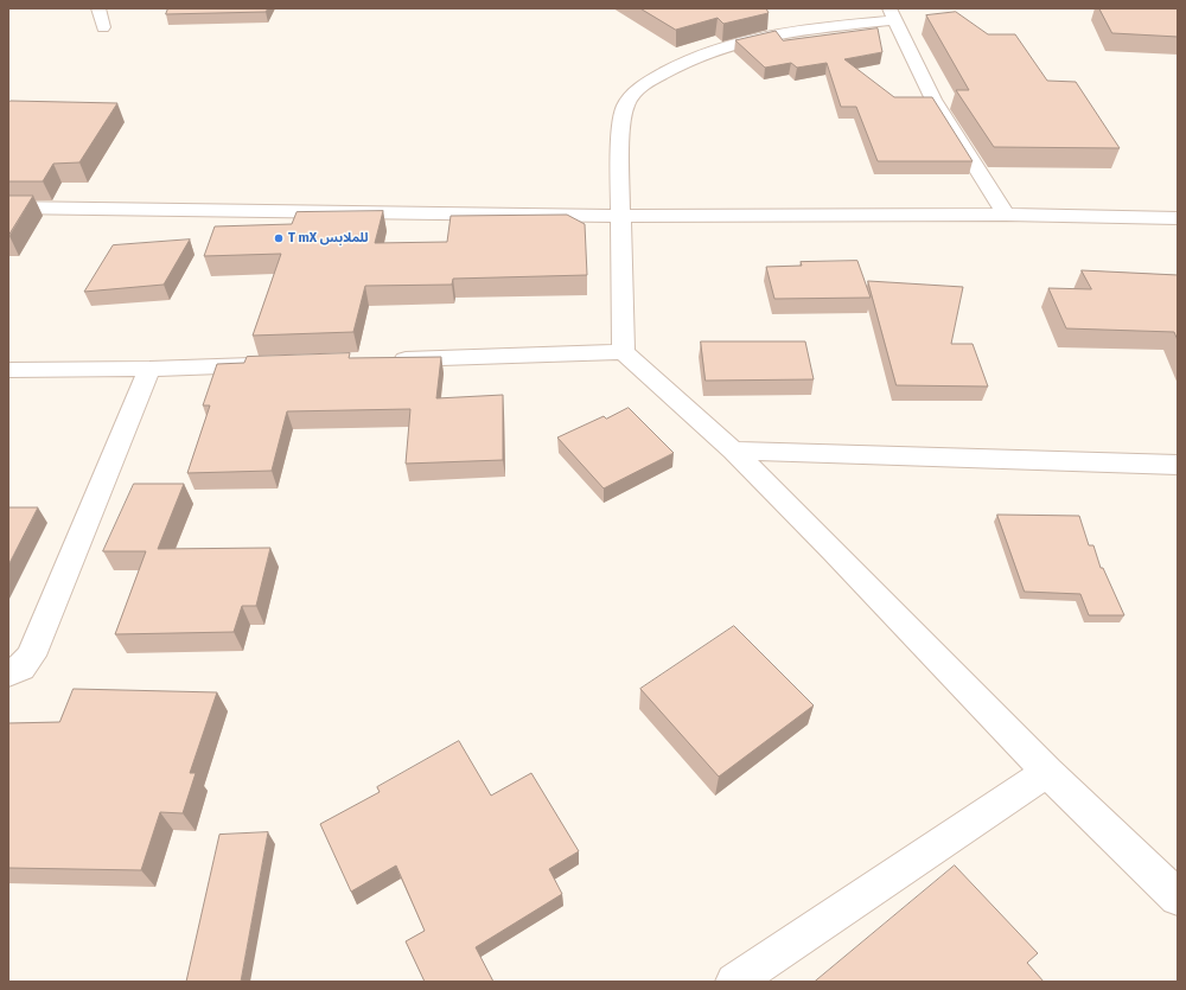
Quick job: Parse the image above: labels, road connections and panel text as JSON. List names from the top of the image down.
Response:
{
  "places": ["T mX للملابس"]
}
